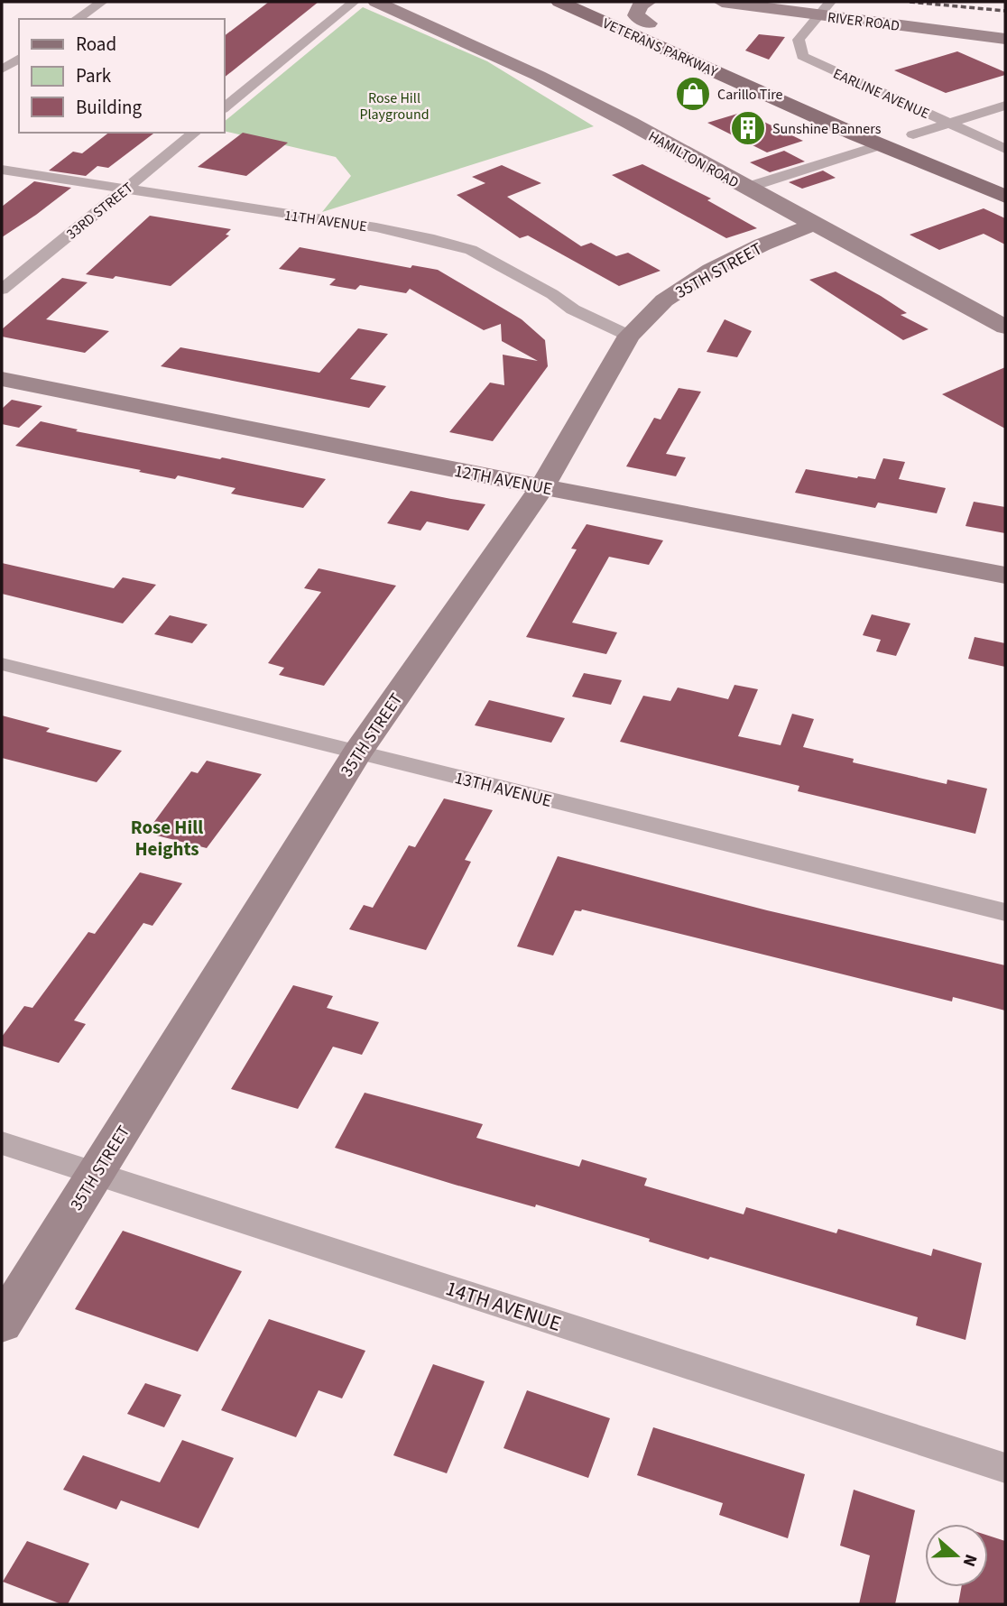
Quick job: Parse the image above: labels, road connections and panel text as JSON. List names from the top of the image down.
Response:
{
  "streets": {
    "main road": ["VETERANS PARKWAY"],
    "street": [
      "RIVER ROAD",
      "EARLINE AVENUE",
      "HAMILTON ROAD",
      "33RD STREET",
      "11TH AVENUE",
      "35TH STREET",
      "12TH AVENUE",
      "13TH AVENUE",
      "14TH AVENUE"
    ]
  },
  "crossings": [
    ["RIVER ROAD", "EARLINE AVENUE"],
    ["HAMILTON ROAD", "35TH STREET"],
    ["33RD STREET", "11TH AVENUE"],
    ["11TH AVENUE", "35TH STREET"],
    ["35TH STREET", "12TH AVENUE"],
    ["35TH STREET", "13TH AVENUE"],
    ["35TH STREET", "14TH AVENUE"]
  ],
  "districts": ["Rose Hill Heights"],
  "parks": ["Rose Hill Playground"],
  "places": {
    "shop": ["Carillo Tire"],
    "building": ["Sunshine Banners"]
  },
  "legend": ["Road", "Park", "Building"],
  "north": "right"
}
